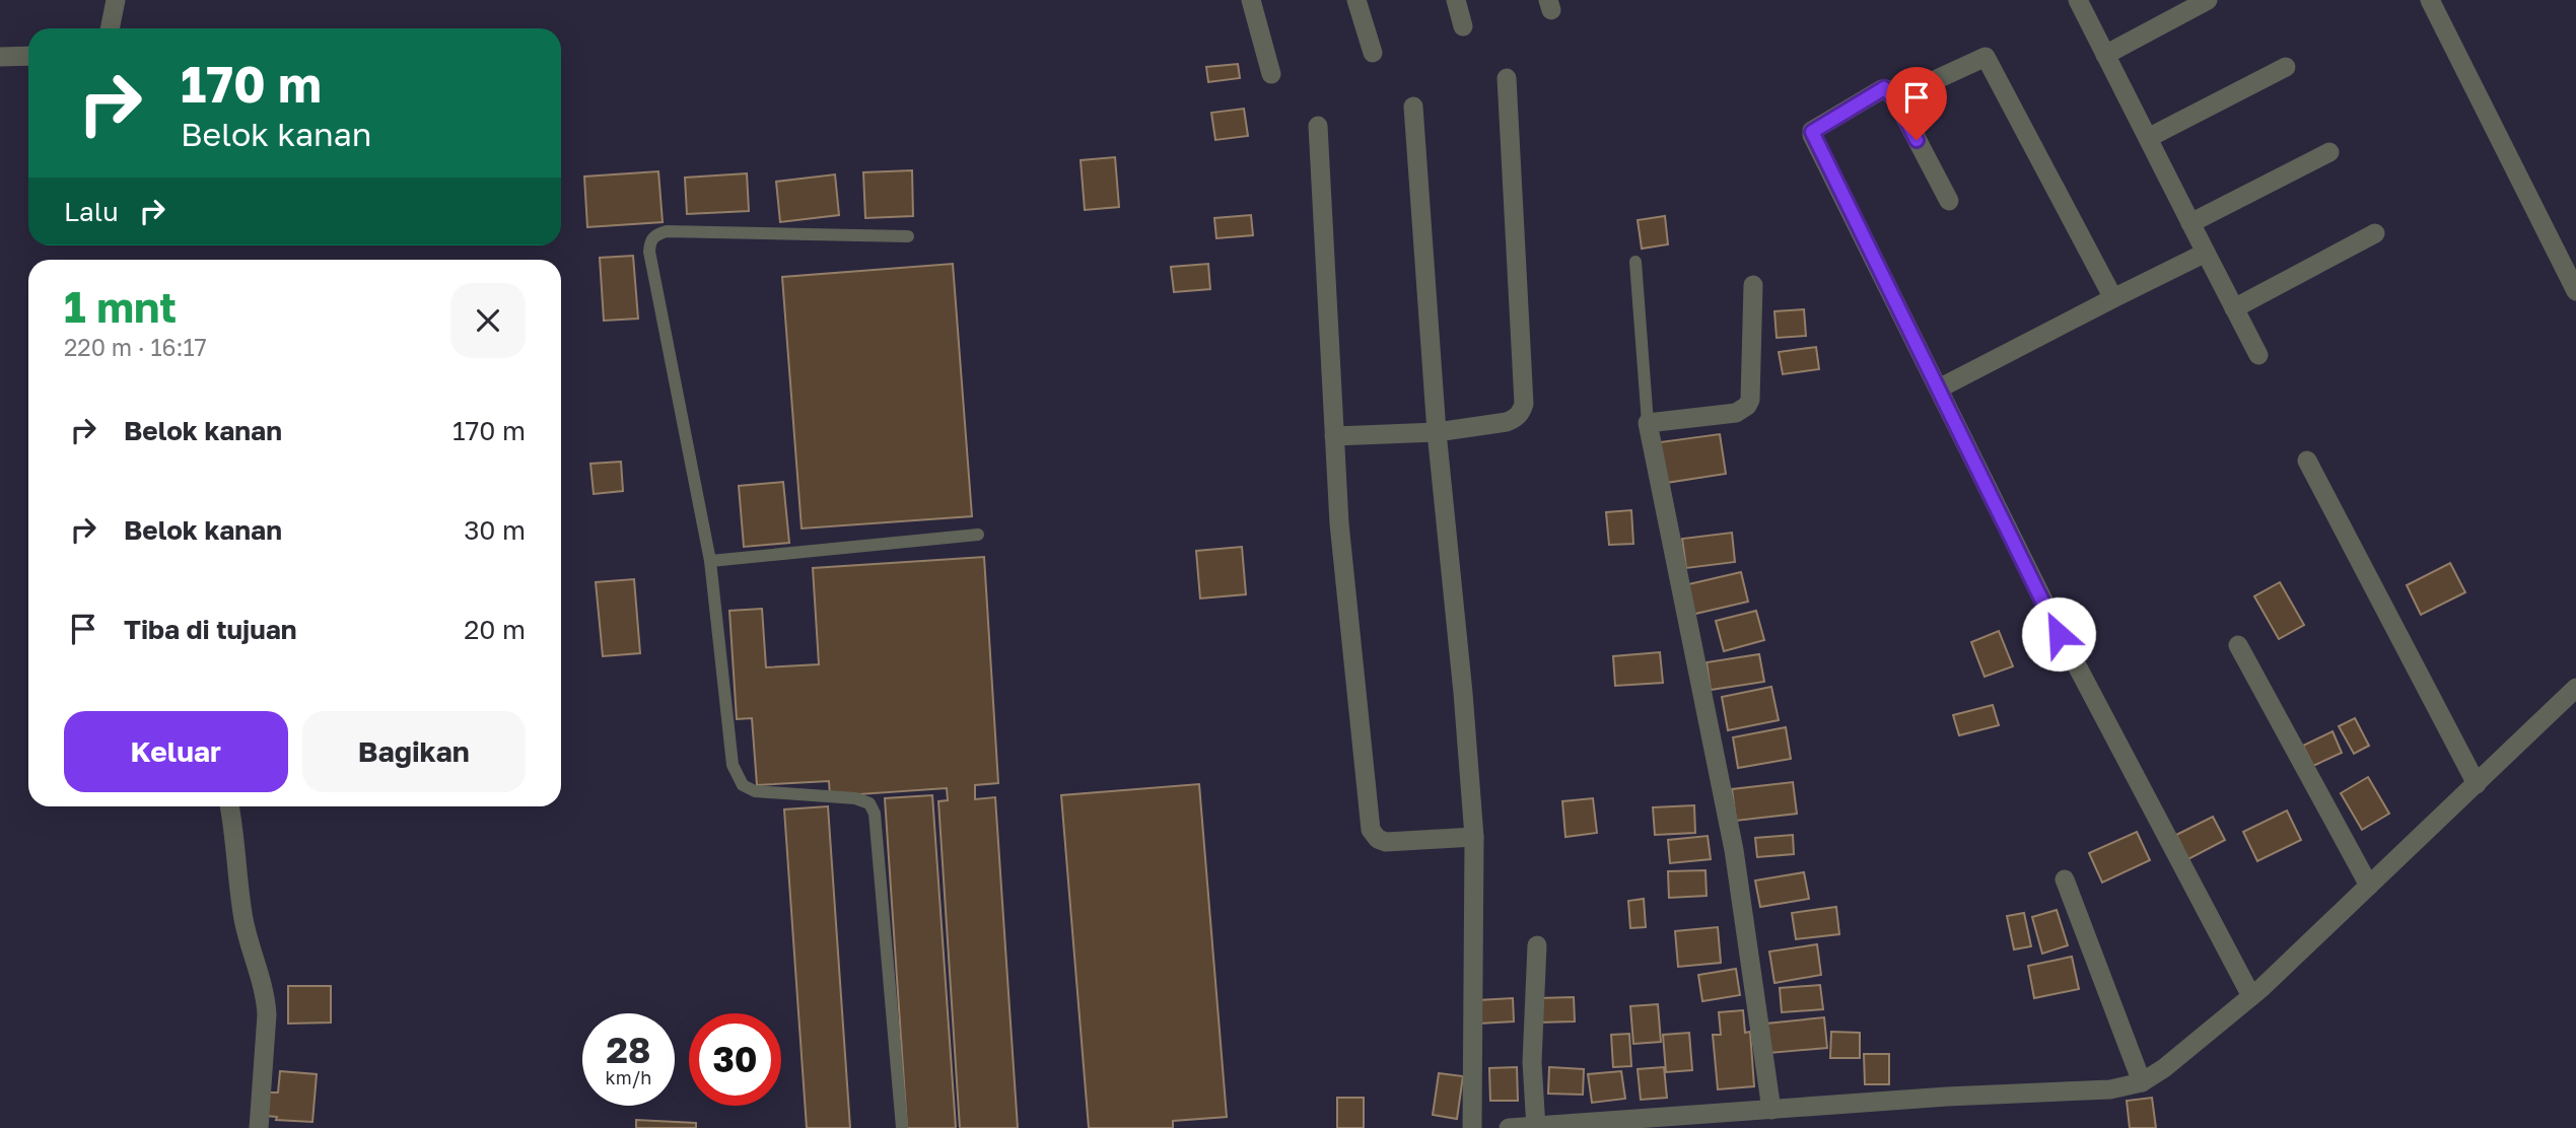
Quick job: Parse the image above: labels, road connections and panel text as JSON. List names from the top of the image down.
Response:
{
  "page": {
    "turn": ["170 m", "Belok kanan"],
    "then": "Lalu",
    "heading": ["1 mnt", "220 m · 16:17"],
    "list": [
      {
        "name": "Belok kanan",
        "value": "170 m"
      },
      {
        "name": "Belok kanan",
        "value": "30 m"
      },
      {
        "name": "Tiba di tujuan",
        "value": "20 m"
      }
    ],
    "buttons": ["Keluar", "Bagikan"],
    "speed": "28 km/h",
    "limit": "30"
  }
}
